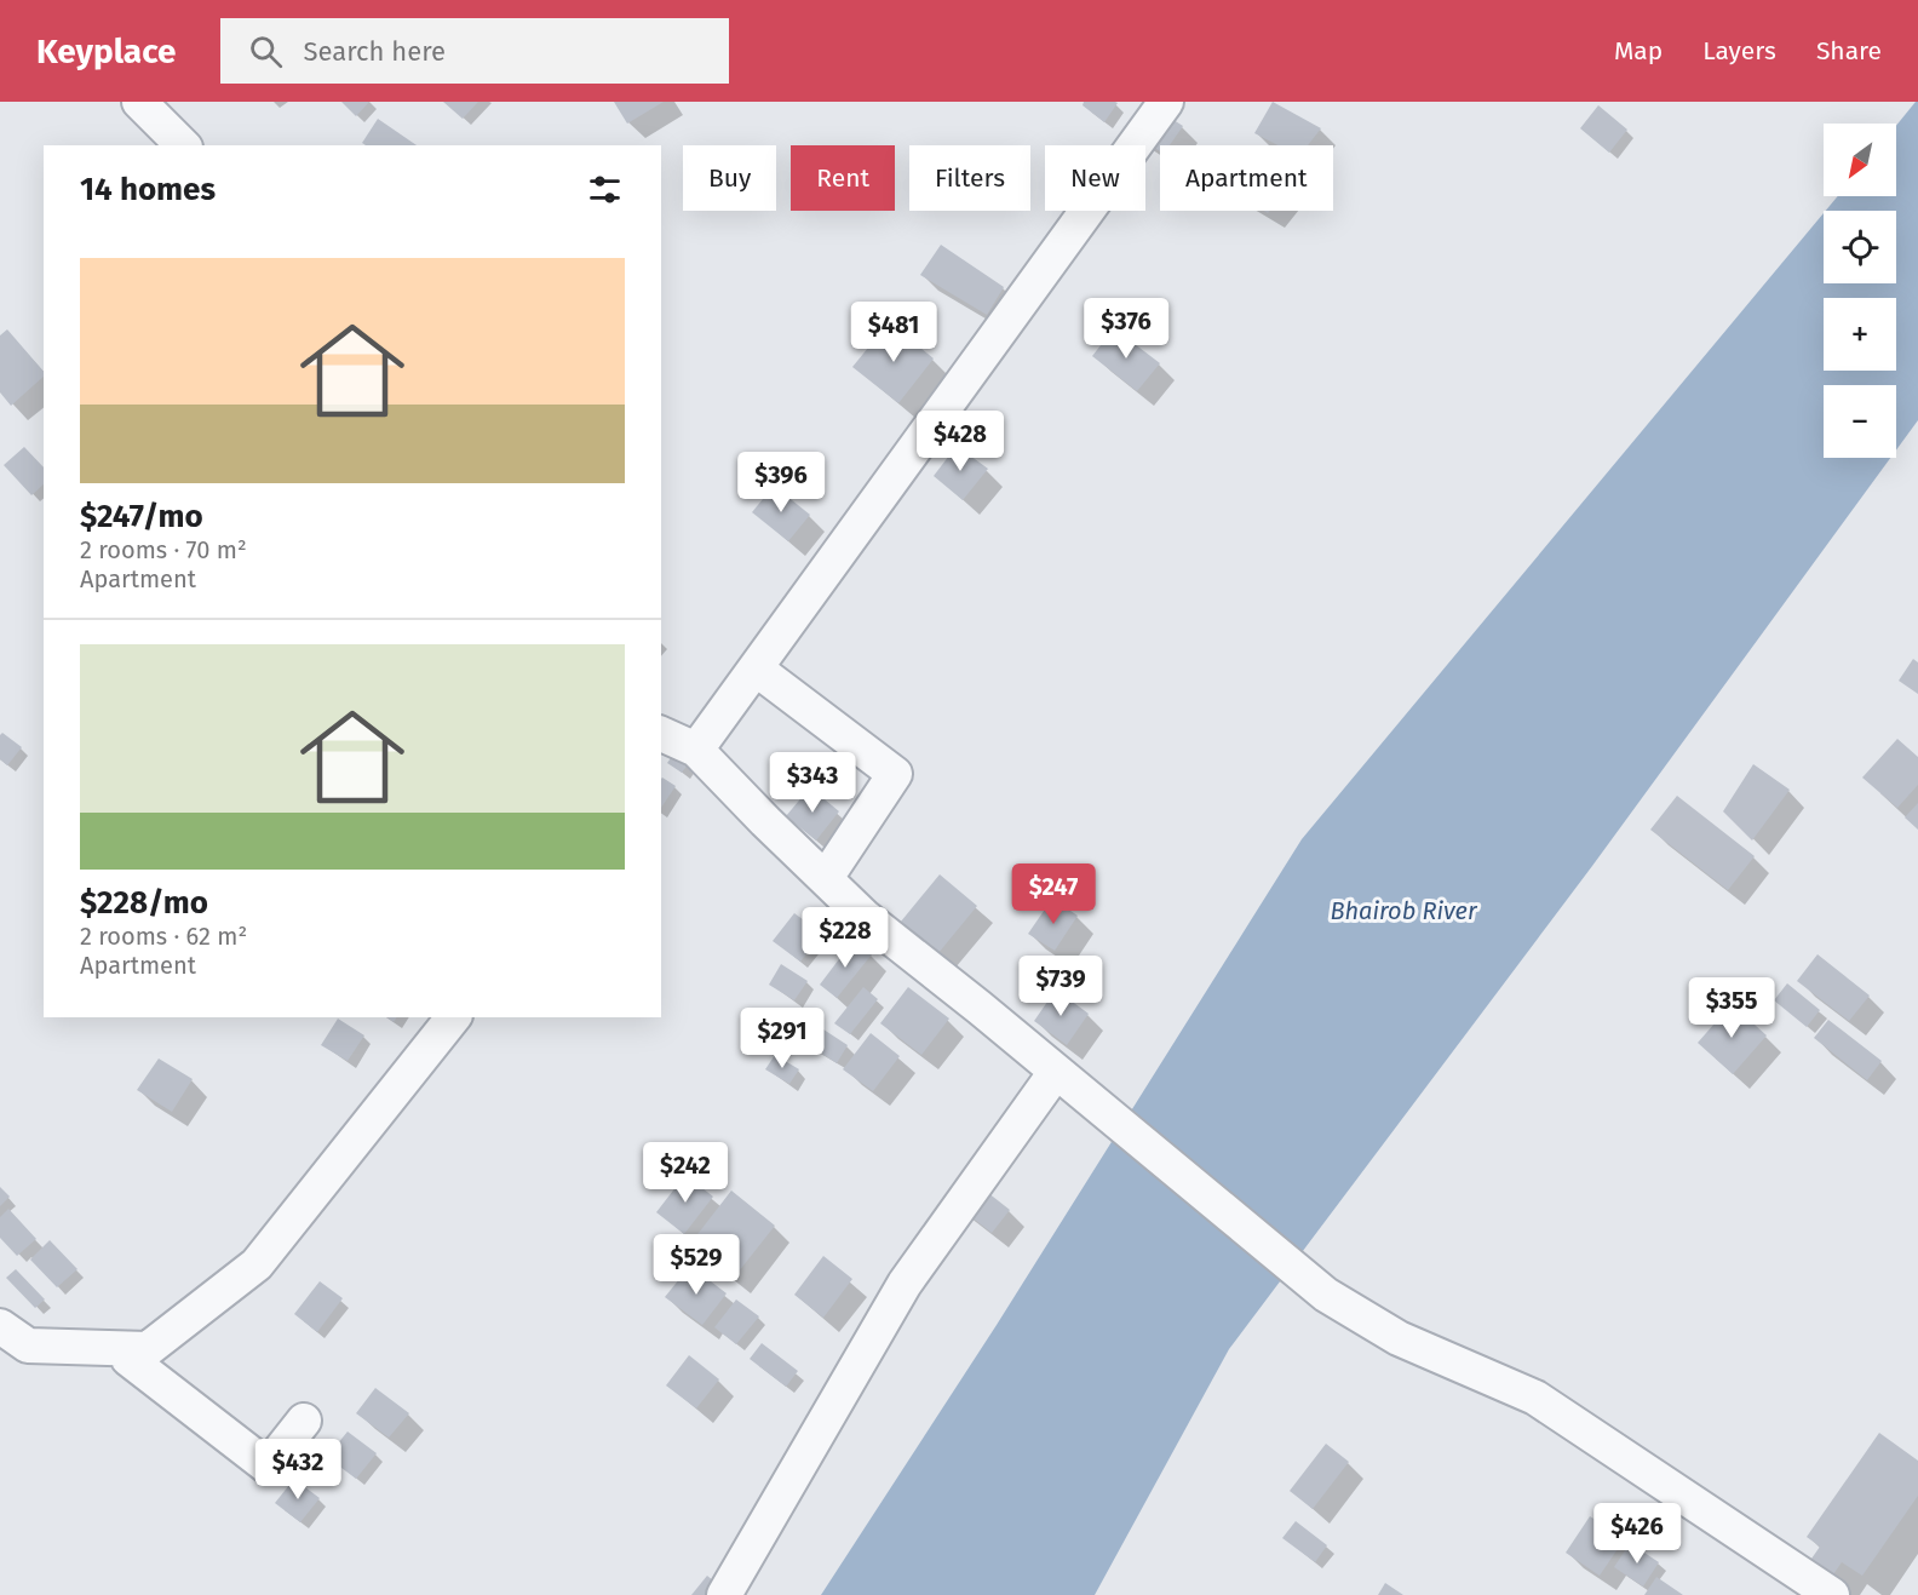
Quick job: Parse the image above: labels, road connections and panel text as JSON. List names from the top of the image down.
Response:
{
  "water": ["Bhairob River"],
  "north": "bottom left",
  "page": {
    "header": "Keyplace",
    "search": "Search here",
    "nav": ["Map", "Layers", "Share"],
    "map_buttons": ["+", "−"],
    "chip": [
      "Buy",
      "Rent",
      "Filters",
      "New",
      "Apartment"
    ],
    "heading": "14 homes",
    "list": [
      {
        "name": "$247/mo",
        "note": "2 rooms · 70 m² · Apartment"
      },
      {
        "name": "$228/mo",
        "note": "2 rooms · 62 m² · Apartment"
      }
    ],
    "price": [
      "$376",
      "$481",
      "$428",
      "$396",
      "$343",
      "$247",
      "$228",
      "$739",
      "$355",
      "$291",
      "$242",
      "$529",
      "$432",
      "$426"
    ]
  }
}
